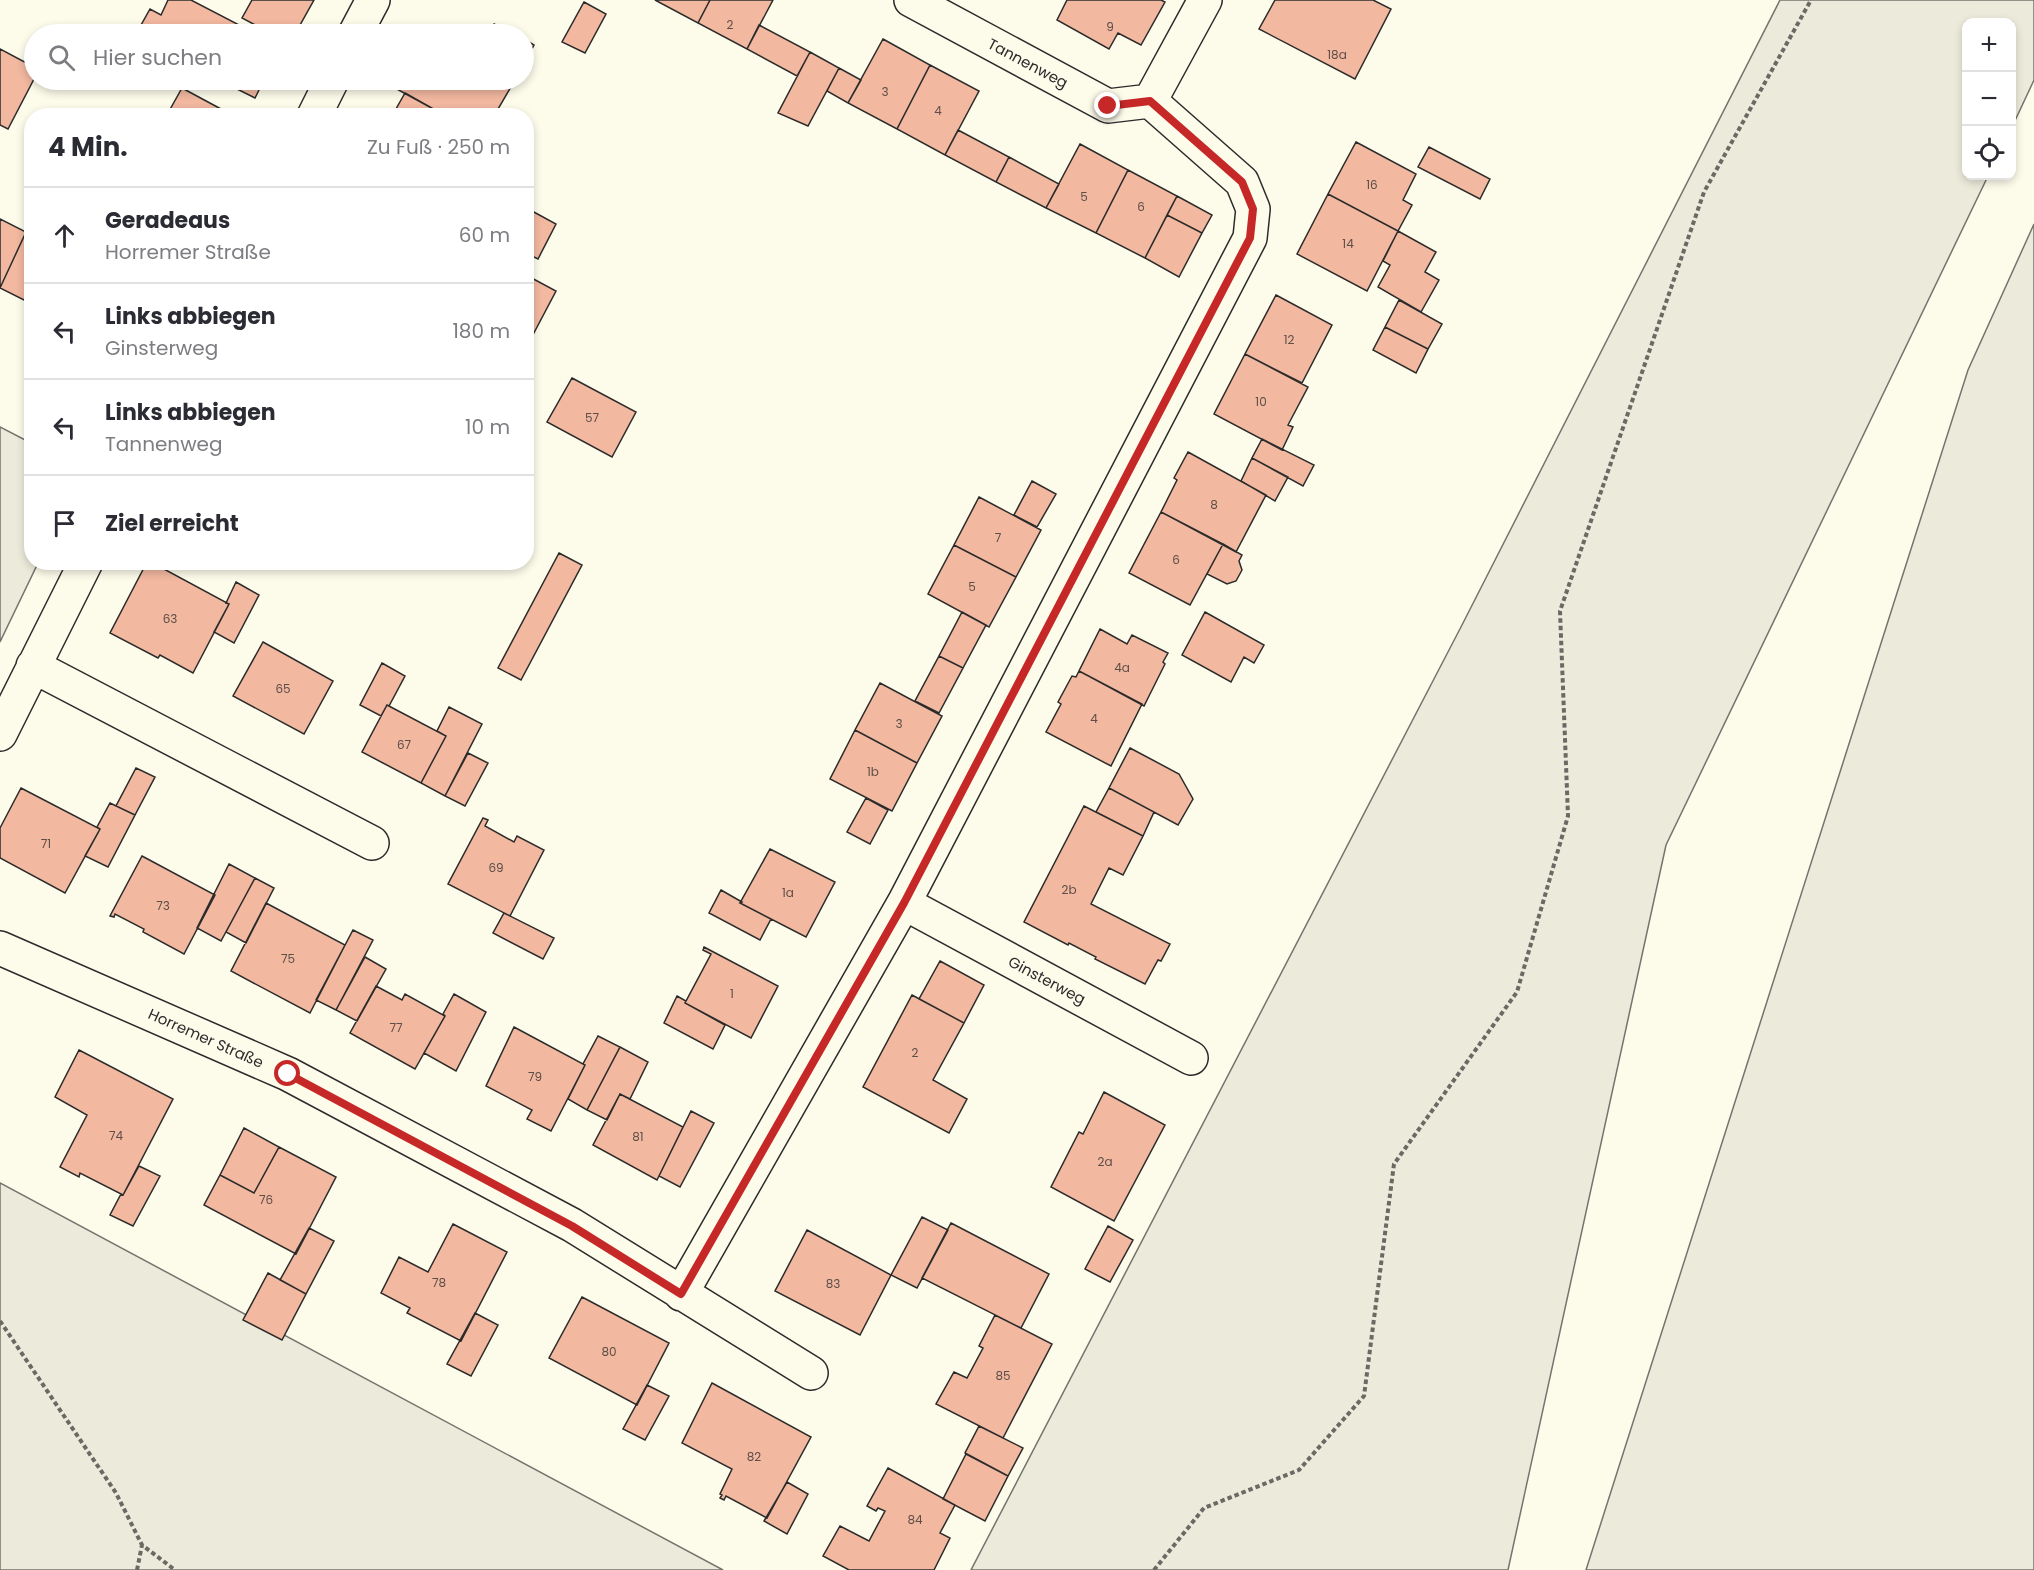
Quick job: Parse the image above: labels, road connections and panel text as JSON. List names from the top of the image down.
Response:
{
  "streets": {
    "street": ["Tannenweg", "Ginsterweg", "Horremer Straße"]
  },
  "house_numbers": [
    "2",
    "9",
    "18a",
    "3",
    "4",
    "16",
    "5",
    "6",
    "14",
    "12",
    "10",
    "57",
    "8",
    "7",
    "6",
    "5",
    "63",
    "4a",
    "65",
    "4",
    "3",
    "67",
    "1b",
    "71",
    "69",
    "2b",
    "1a",
    "73",
    "75",
    "1",
    "77",
    "2",
    "79",
    "74",
    "81",
    "2a",
    "76",
    "78",
    "83",
    "80",
    "85",
    "82",
    "84"
  ],
  "page": {
    "map_buttons": ["+", "−"],
    "search": "Hier suchen",
    "heading": ["4 Min.", "Zu Fuß · 250 m"],
    "list": [
      ["Geradeaus", "Horremer Straße", "60 m"],
      ["Links abbiegen", "Ginsterweg", "180 m"],
      ["Links abbiegen", "Tannenweg", "10 m"],
      "Ziel erreicht"
    ]
  }
}
